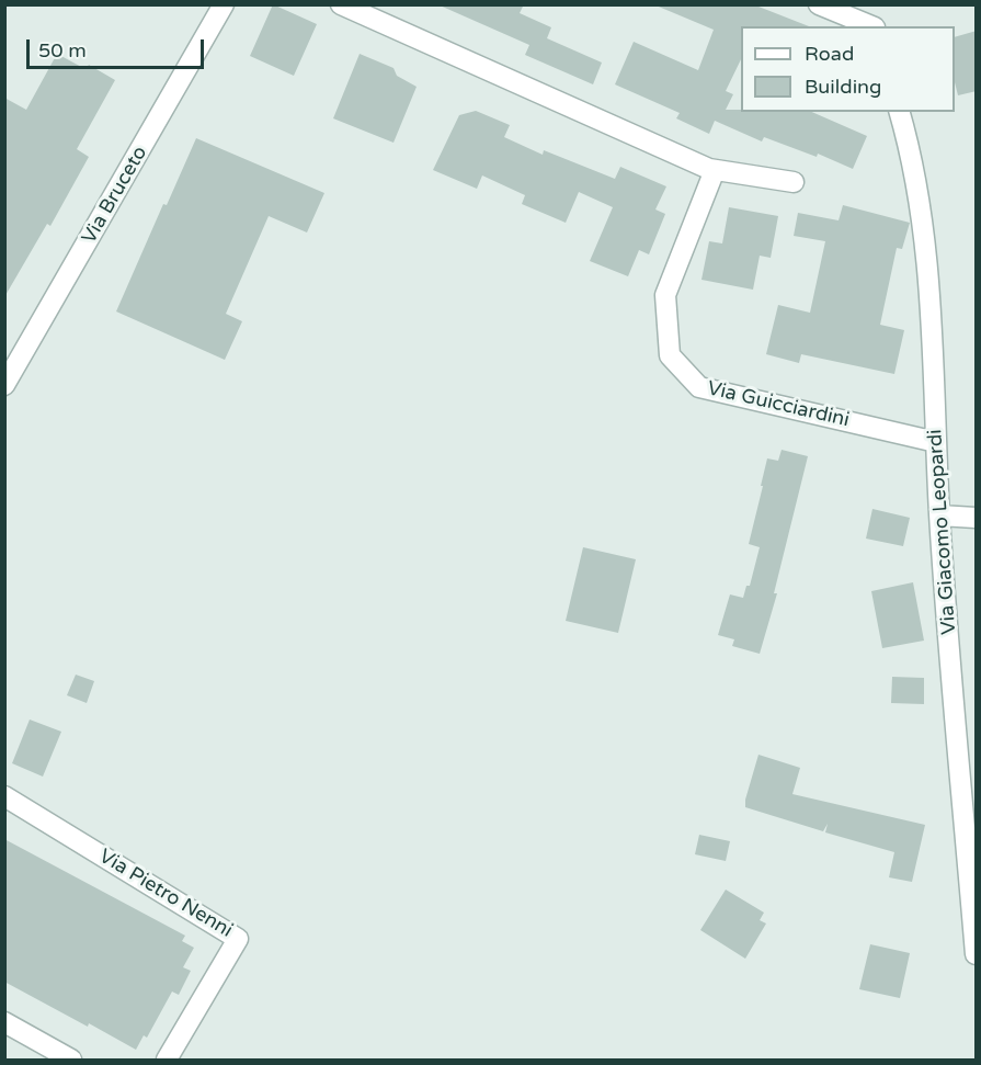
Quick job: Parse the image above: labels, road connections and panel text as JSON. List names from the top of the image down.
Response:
{
  "streets": {
    "street": [
      "Via Bruceto",
      "Via Guicciardini",
      "Via Giacomo Leopardi",
      "Via Pietro Nenni"
    ]
  },
  "crossings": [
    ["Via Guicciardini", "Via Giacomo Leopardi"]
  ],
  "legend": ["Road", "Building"],
  "scale_bar": "50 m"
}
